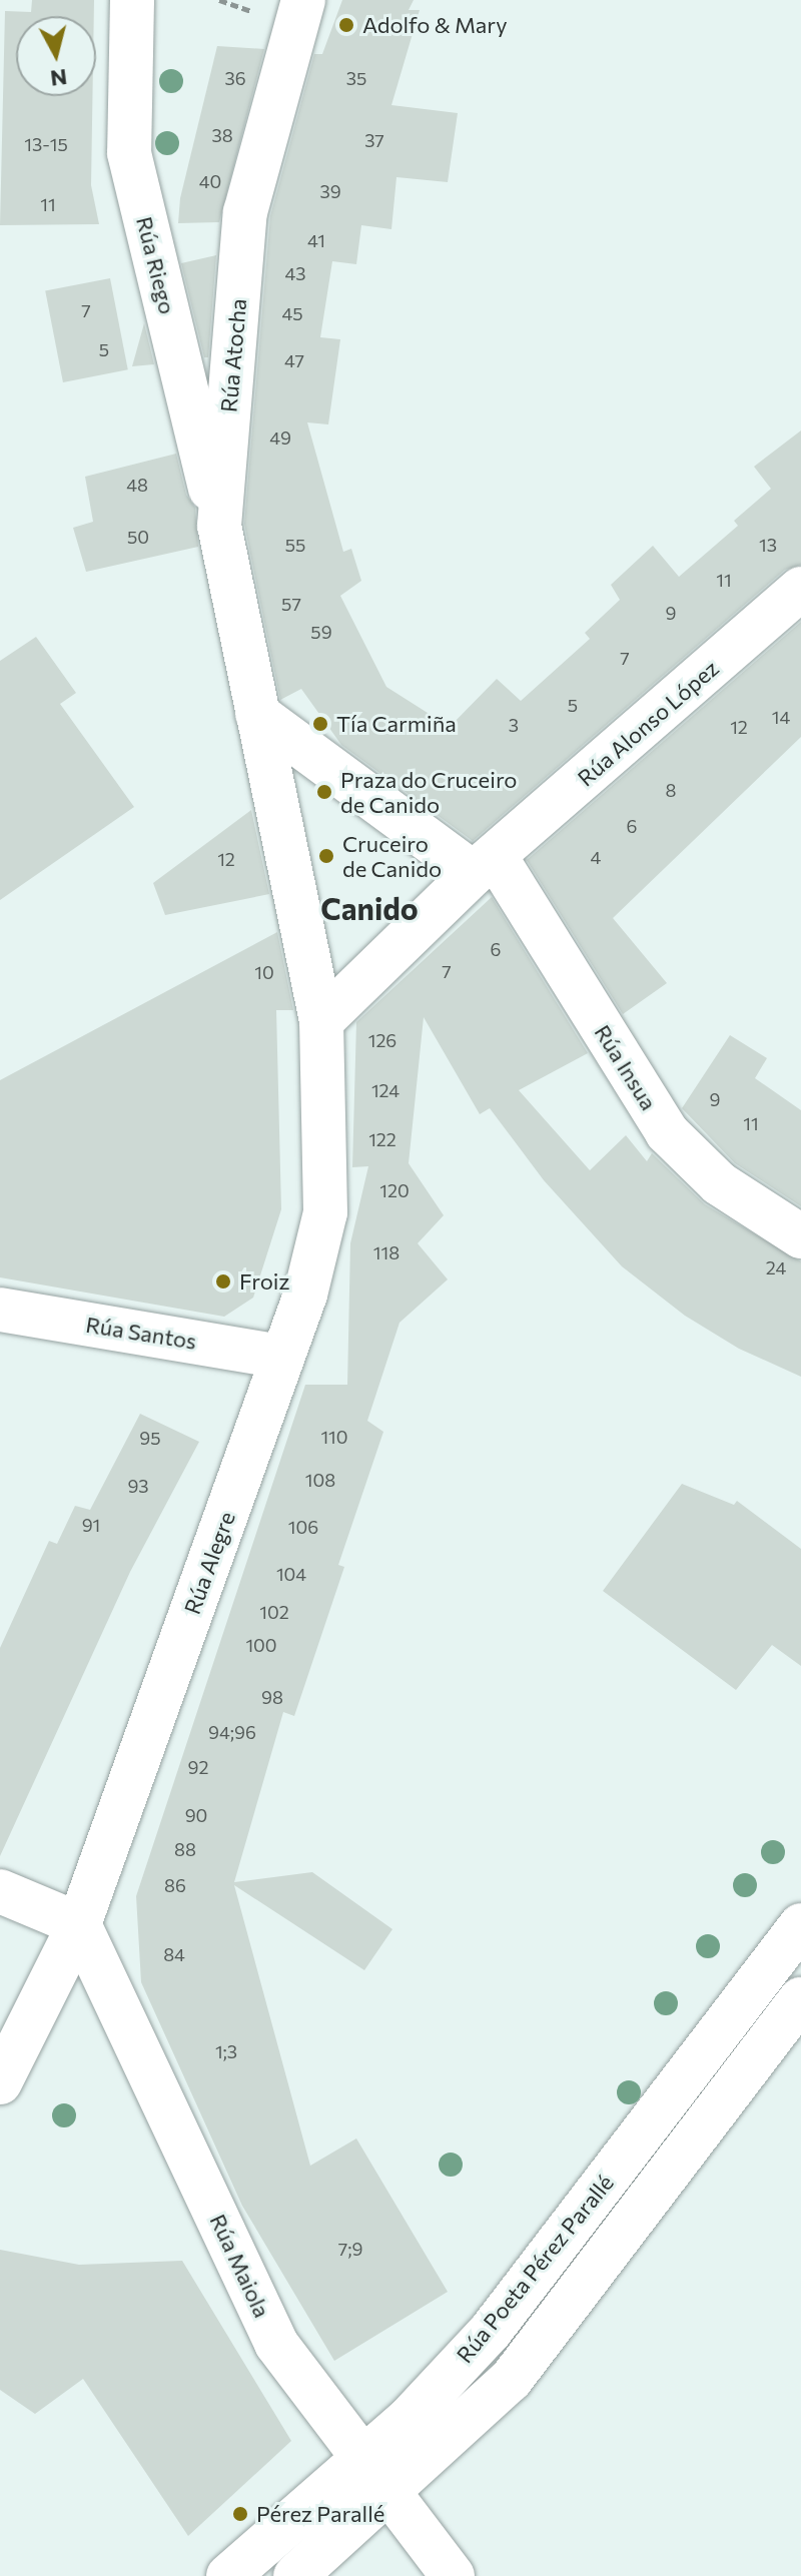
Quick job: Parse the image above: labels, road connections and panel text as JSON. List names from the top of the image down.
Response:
{
  "streets": {
    "street": [
      "Rúa Riego",
      "Rúa Atocha",
      "Rúa Alonso López",
      "Rúa Insua",
      "Rúa Santos",
      "Rúa Alegre",
      "Rúa Maiola",
      "Rúa Poeta Pérez Parallé"
    ]
  },
  "crossings": [
    ["Rúa Riego", "Rúa Atocha"],
    ["Rúa Alonso López", "Rúa Insua"],
    ["Rúa Santos", "Rúa Alegre"],
    ["Rúa Alegre", "Rúa Maiola"],
    ["Rúa Maiola", "Rúa Poeta Pérez Parallé"]
  ],
  "districts": ["Canido"],
  "places": [
    "Adolfo & Mary",
    "Tía Carmiña",
    "Praza do Cruceiro de Canido",
    "Cruceiro de Canido",
    "Froiz",
    "Pérez Parallé"
  ],
  "house_numbers": [
    "36",
    "35",
    "38",
    "37",
    "13-15",
    "40",
    "39",
    "11",
    "41",
    "43",
    "7",
    "45",
    "5",
    "47",
    "49",
    "48",
    "50",
    "55",
    "13",
    "11",
    "57",
    "9",
    "59",
    "7",
    "5",
    "14",
    "3",
    "12",
    "8",
    "6",
    "4",
    "12",
    "6",
    "7",
    "10",
    "126",
    "124",
    "9",
    "11",
    "122",
    "120",
    "118",
    "24",
    "110",
    "95",
    "108",
    "93",
    "91",
    "106",
    "104",
    "102",
    "100",
    "98",
    "94;96",
    "92",
    "90",
    "88",
    "86",
    "84",
    "1;3",
    "7;9"
  ],
  "north": "bottom"
}
